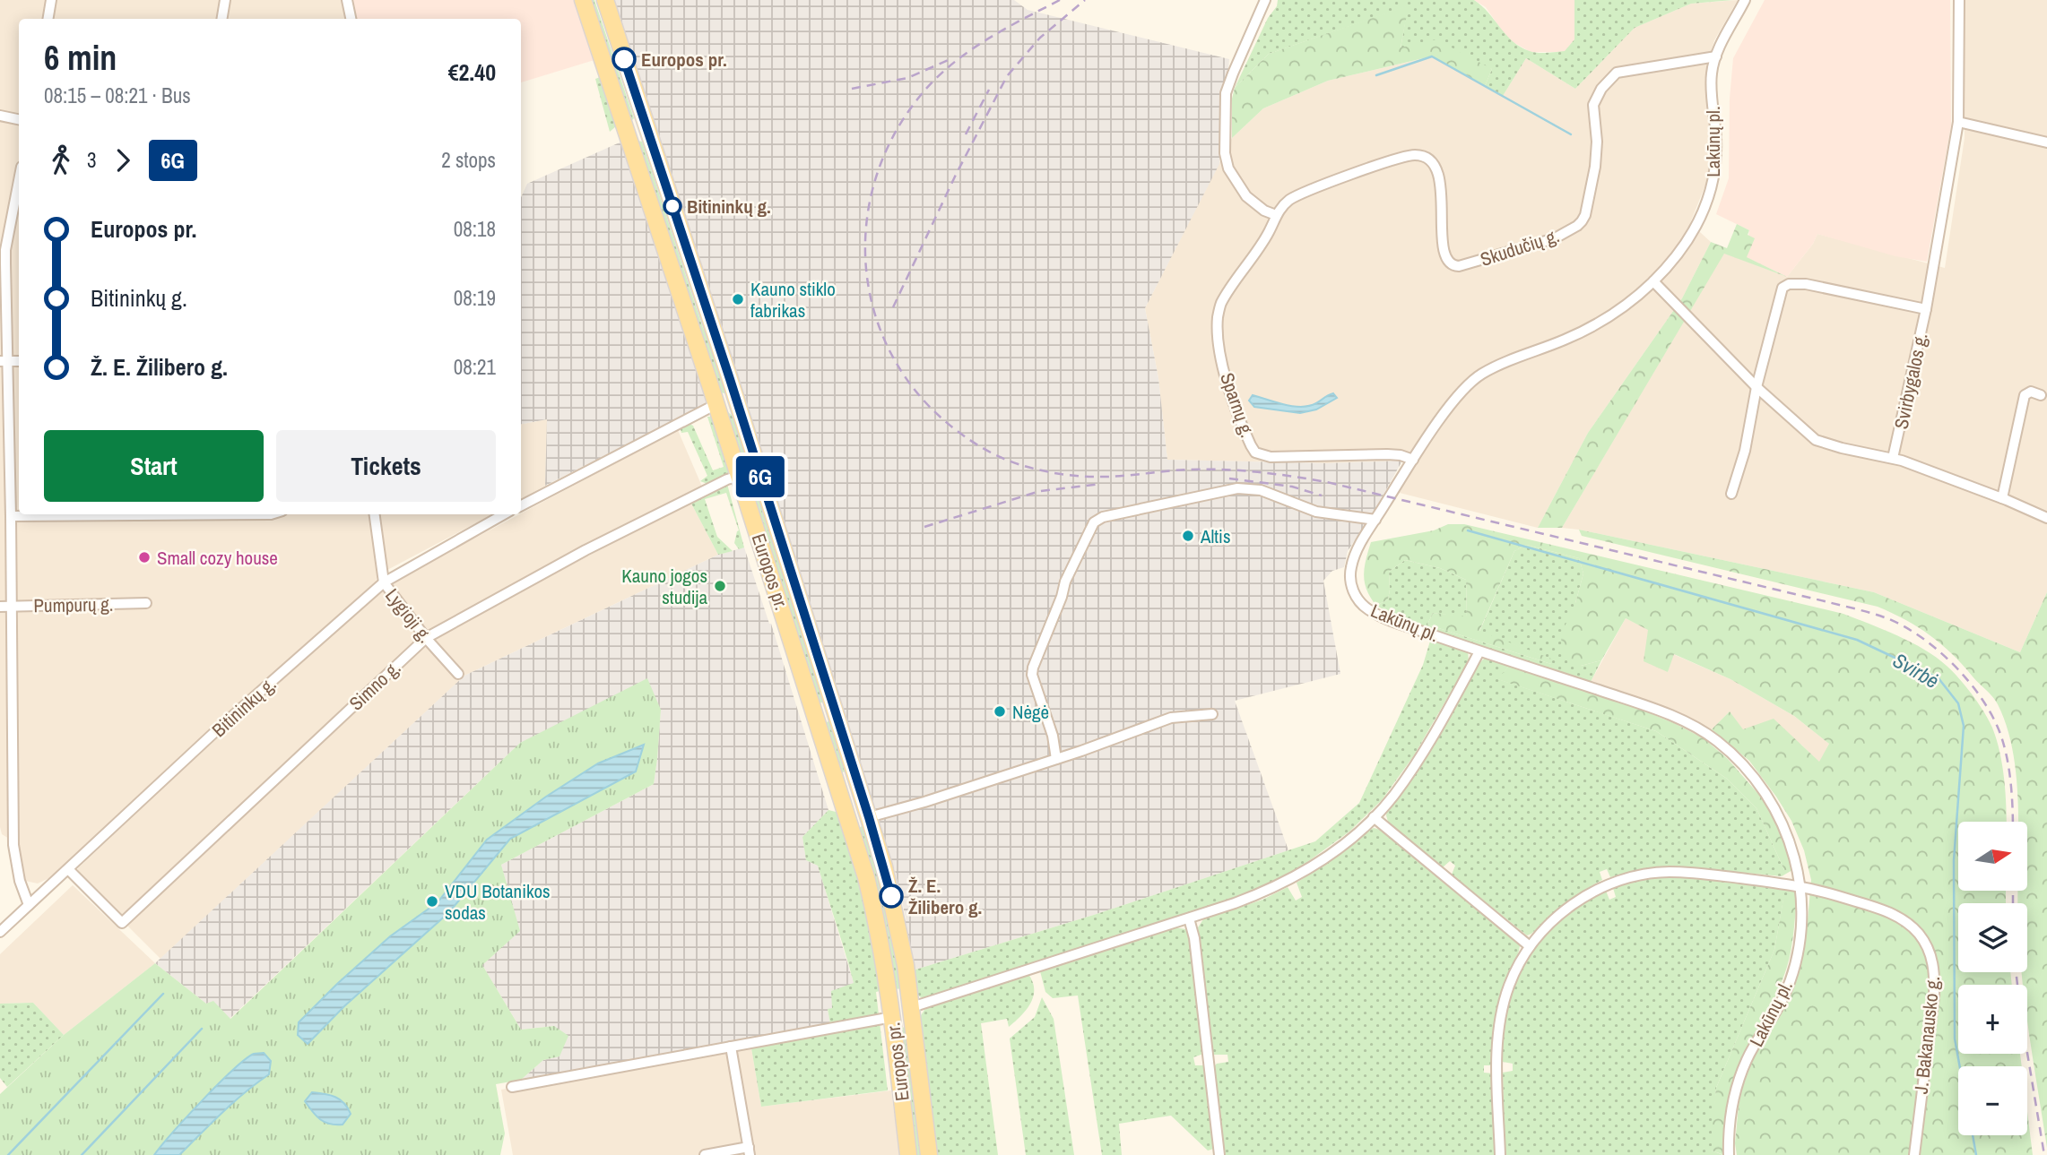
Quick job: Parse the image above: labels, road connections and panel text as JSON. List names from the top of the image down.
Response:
{
  "streets": {
    "main road": ["Europos pr."],
    "street": [
      "Lakūnų pl.",
      "Skudučių g.",
      "Svirbygalos g.",
      "Sparnų g.",
      "Pumpurų g.",
      "Lygioji g.",
      "Simno g.",
      "Bitininkų g.",
      "J. Bakanausko g."
    ]
  },
  "crossings": [
    ["Lakūnų pl.", "Skudučių g."],
    ["Lakūnų pl.", "Sparnų g."],
    ["Lakūnų pl.", "J. Bakanausko g."],
    ["Skudučių g.", "Sparnų g."],
    ["Europos pr.", "Simno g."],
    ["Lygioji g.", "Simno g."],
    ["Lygioji g.", "Bitininkų g."],
    ["Simno g.", "Bitininkų g."]
  ],
  "water": ["Svirbė"],
  "places": [
    "Europos pr.",
    "Bitininkų g.",
    "Kauno stiklo fabrikas",
    "Altis",
    "Small cozy house",
    "Kauno jogos studija",
    "Nėgė",
    "Ž. E. Žilibero g.",
    "VDU Botanikos sodas"
  ],
  "lines": ["bus line 6G"],
  "north": "right",
  "page": {
    "on_map": "6G",
    "heading": ["6 min", "08:15 – 08:21 · Bus", "€2.40"],
    "legs": ["3", "6G", "2 stops"],
    "list": [
      {
        "name": "Europos pr.",
        "value": "08:18"
      },
      {
        "name": "Bitininkų g.",
        "value": "08:19"
      },
      {
        "name": "Ž. E. Žilibero g.",
        "value": "08:21"
      }
    ],
    "buttons": ["Start", "Tickets"],
    "map_buttons": ["+", "−"]
  }
}
